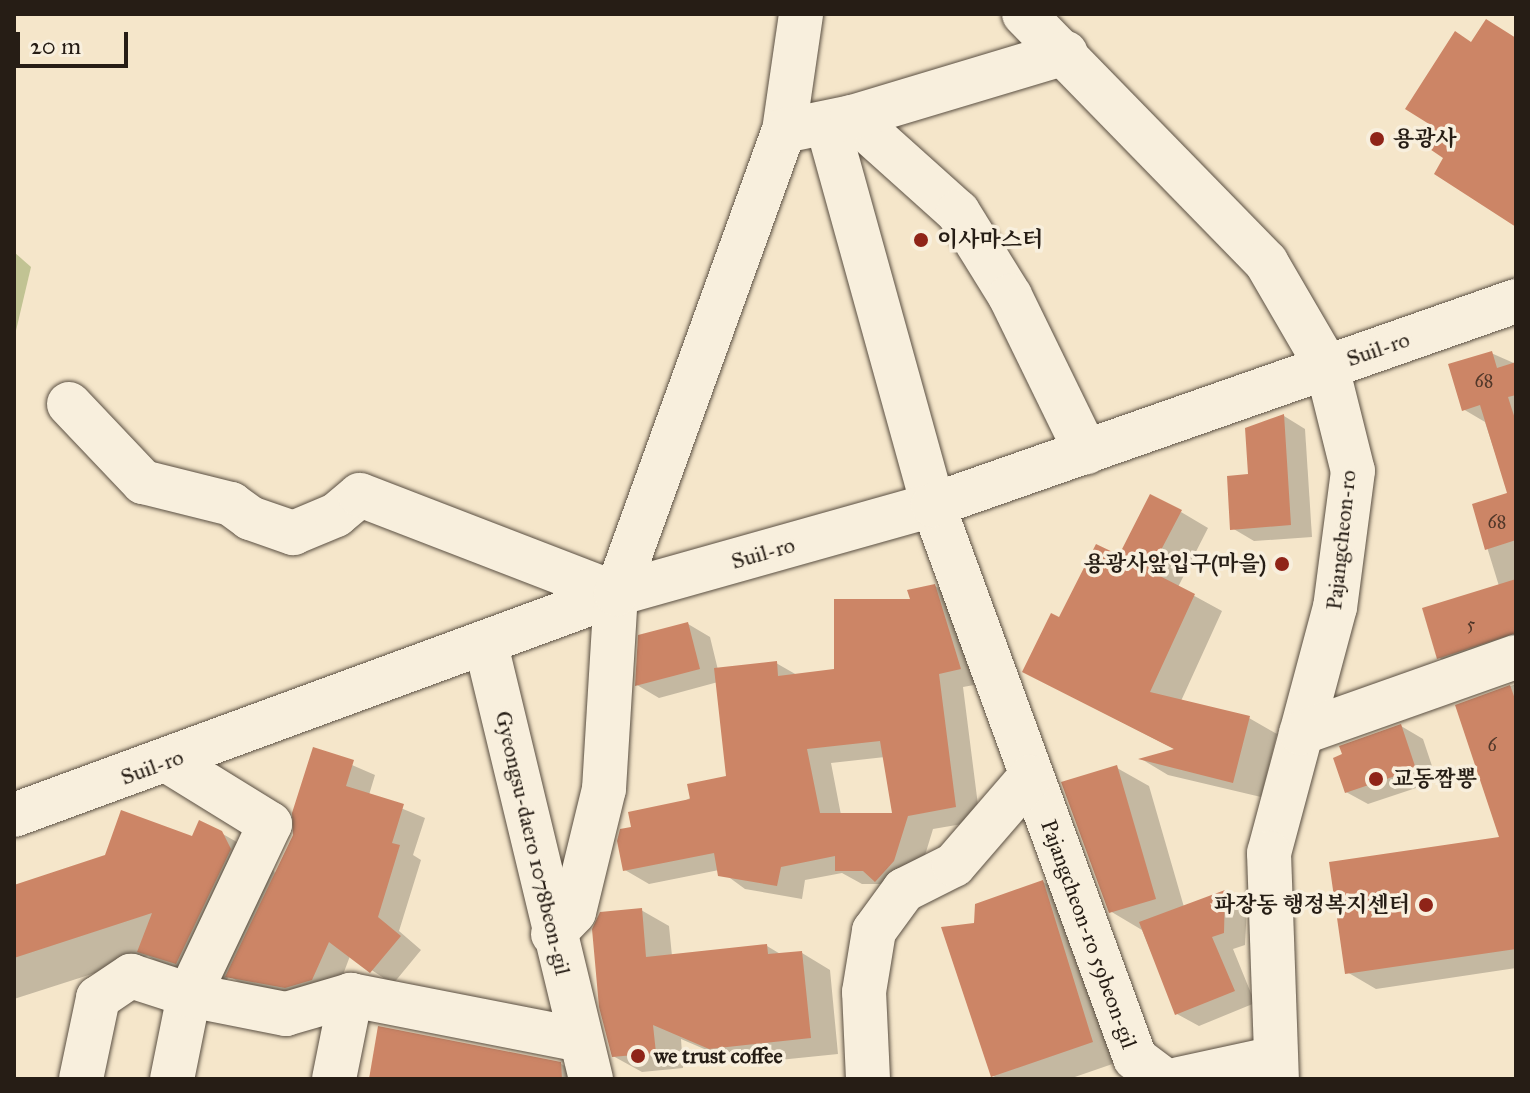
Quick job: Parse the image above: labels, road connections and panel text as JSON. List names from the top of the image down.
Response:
{
  "streets": {
    "street": [
      "Suil-ro",
      "Pajangcheon-ro",
      "Gyeongsu-daero 1078beon-gil",
      "Pajangcheon-ro 59beon-gil"
    ]
  },
  "crossings": [
    ["Suil-ro", "Pajangcheon-ro"],
    ["Suil-ro", "Gyeongsu-daero 1078beon-gil"],
    ["Suil-ro", "Pajangcheon-ro 59beon-gil"]
  ],
  "places": [
    "용광사",
    "이사마스터",
    "용광사앞입구(마을)",
    "교동짬뽕",
    "파장동 행정복지센터",
    "we trust coffee"
  ],
  "house_numbers": [
    "68",
    "68",
    "5",
    "6"
  ],
  "scale_bar": "20 m"
}
